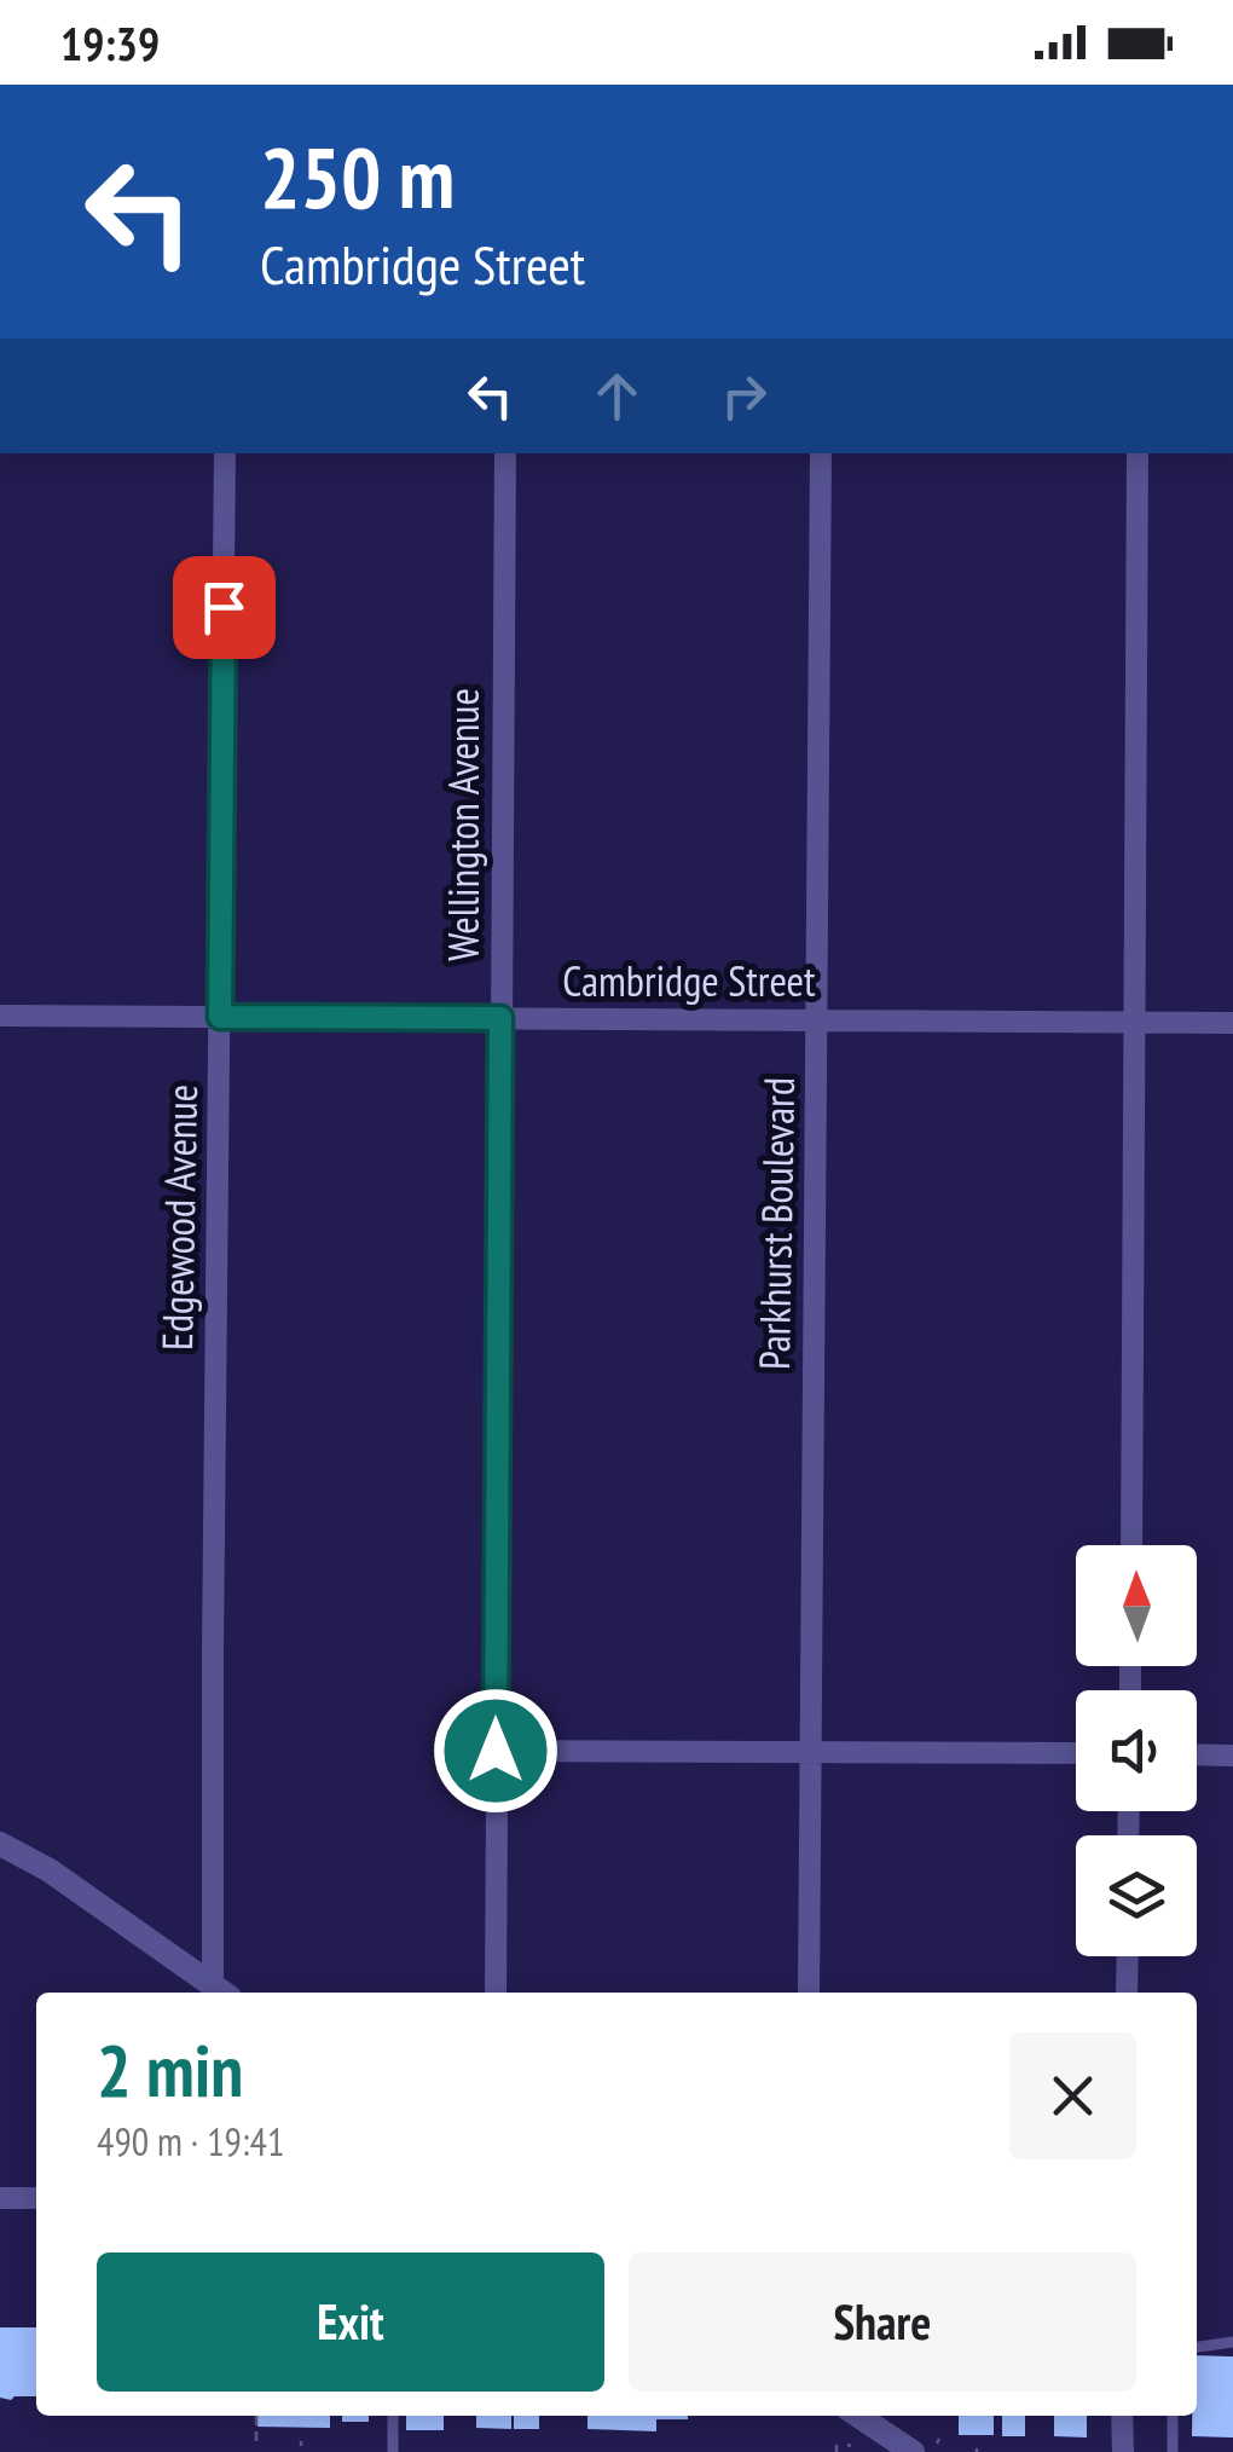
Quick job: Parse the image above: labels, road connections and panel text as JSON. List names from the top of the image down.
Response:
{
  "streets": {
    "street": [
      "Wellington Avenue",
      "Cambridge Street",
      "Edgewood Avenue",
      "Parkhurst Boulevard"
    ]
  },
  "crossings": [
    ["Wellington Avenue", "Cambridge Street"],
    ["Cambridge Street", "Edgewood Avenue"],
    ["Cambridge Street", "Parkhurst Boulevard"]
  ],
  "north": "top",
  "page": {
    "status": "19:39",
    "turn": ["250 m", "Cambridge Street"],
    "heading": ["2 min", "490 m · 19:41"],
    "buttons": ["Exit", "Share"]
  }
}
